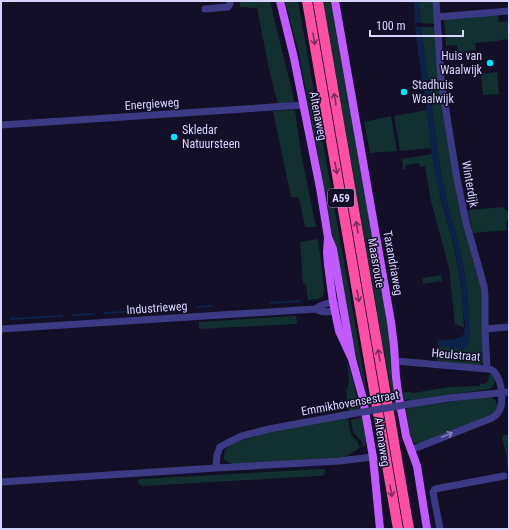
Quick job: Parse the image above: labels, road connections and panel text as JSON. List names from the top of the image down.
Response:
{
  "streets": {
    "highway": ["A59", "Maasroute"],
    "main road": ["Altenaweg", "Taxandriaweg"],
    "street": [
      "Energieweg",
      "Winterdijk",
      "Industrieweg",
      "Heulstraat",
      "Emmikhovensestraat"
    ]
  },
  "crossings": [
    ["Energieweg", "Altenaweg"],
    ["Altenaweg", "Industrieweg"],
    ["Winterdijk", "Heulstraat"],
    ["Taxandriaweg", "Heulstraat"],
    ["Heulstraat", "Emmikhovensestraat"]
  ],
  "places": ["Huis van Waalwijk", "Stadhuis Waalwijk", "Skledar Natuursteen"],
  "scale_bar": "100 m"
}
